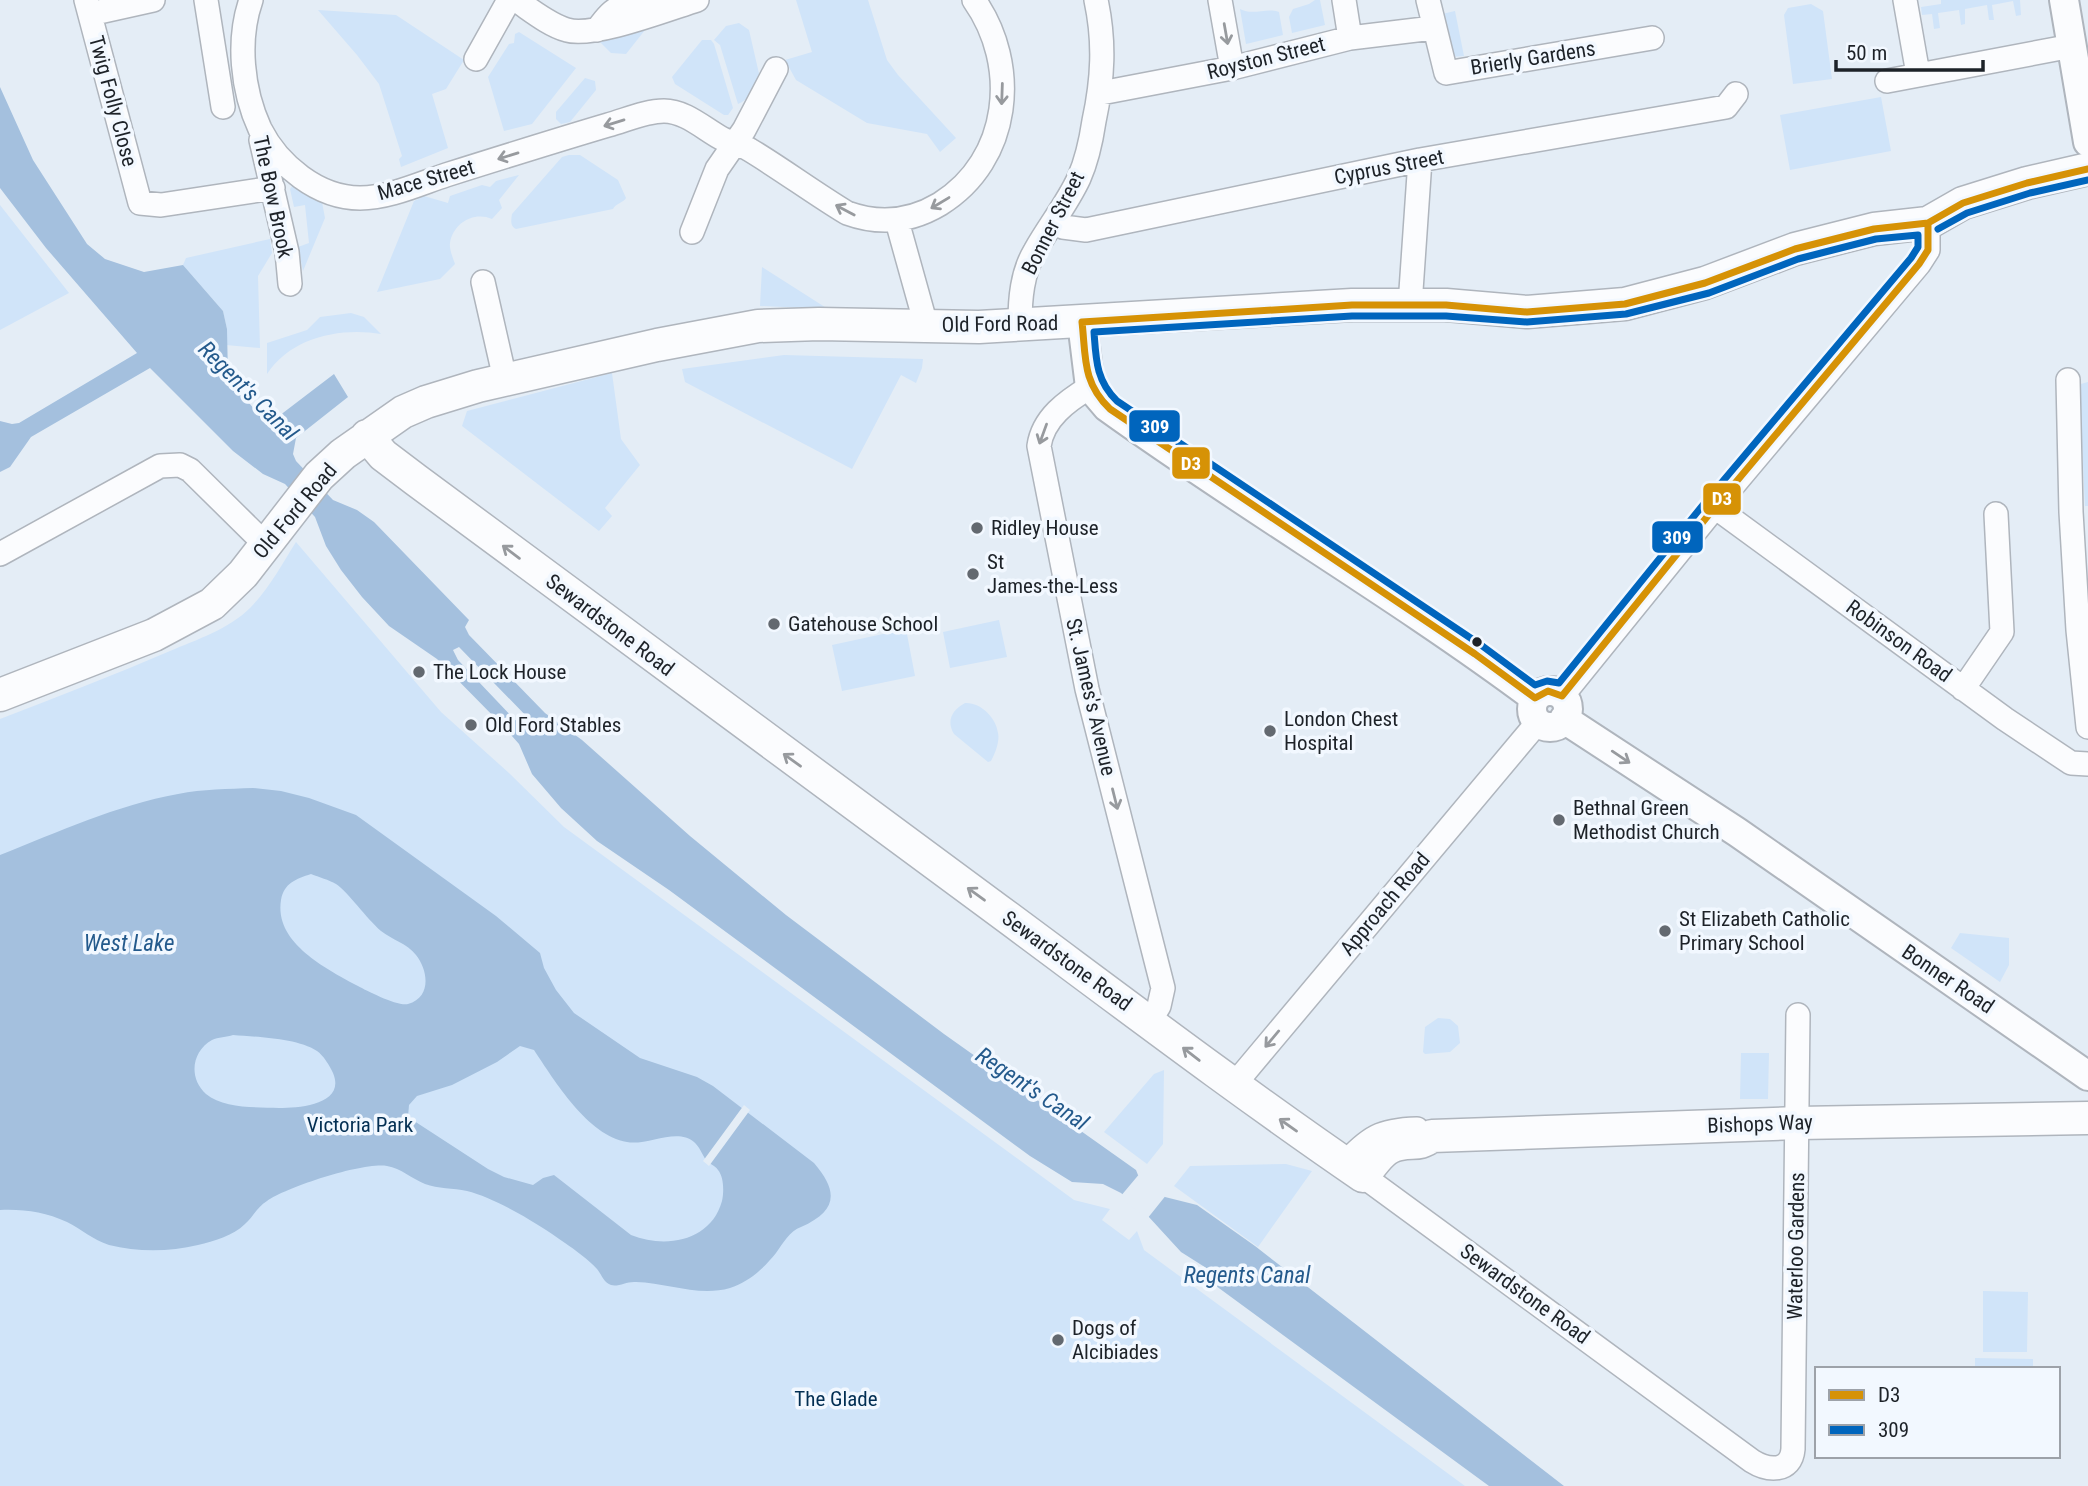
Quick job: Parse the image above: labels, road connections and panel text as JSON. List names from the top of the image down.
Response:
{
  "streets": {
    "main road": ["Old Ford Road", "Sewardstone Road", "Bishops Way"],
    "street": [
      "Royston Street",
      "Brierly Gardens",
      "Twig Folly Close",
      "Cyprus Street",
      "Mace Street",
      "The Bow Brook",
      "Bonner Street",
      "Robinson Road",
      "St. James's Avenue",
      "Approach Road",
      "Bonner Road",
      "Waterloo Gardens"
    ]
  },
  "crossings": [
    ["Royston Street", "Brierly Gardens"],
    ["Royston Street", "Bonner Street"],
    ["Twig Folly Close", "The Bow Brook"],
    ["Cyprus Street", "Bonner Street"],
    ["Mace Street", "The Bow Brook"],
    ["Bonner Street", "Old Ford Road"],
    ["Old Ford Road", "Sewardstone Road"],
    ["Old Ford Road", "Approach Road"],
    ["Sewardstone Road", "St. James's Avenue"],
    ["Sewardstone Road", "Approach Road"],
    ["Sewardstone Road", "Bishops Way"],
    ["Sewardstone Road", "Waterloo Gardens"],
    ["Robinson Road", "Approach Road"],
    ["St. James's Avenue", "Bonner Road"],
    ["Approach Road", "Bonner Road"],
    ["Bishops Way", "Waterloo Gardens"]
  ],
  "one_way": [
    "Sewardstone Road",
    "St. James's Avenue",
    "Approach Road",
    "Bonner Road"
  ],
  "water": ["Regent's Canal", "West Lake", "Regents Canal"],
  "parks": ["Victoria Park", "The Glade"],
  "places": [
    "Ridley House",
    "St James-the-Less",
    "Gatehouse School",
    "The Lock House",
    "Old Ford Stables",
    "London Chest Hospital",
    "Bethnal Green Methodist Church",
    "St Elizabeth Catholic Primary School",
    "Dogs of Alcibiades"
  ],
  "lines": ["transit line D3", "transit line 309"],
  "legend": ["D3", "309"],
  "scale_bar": "50 m"
}
